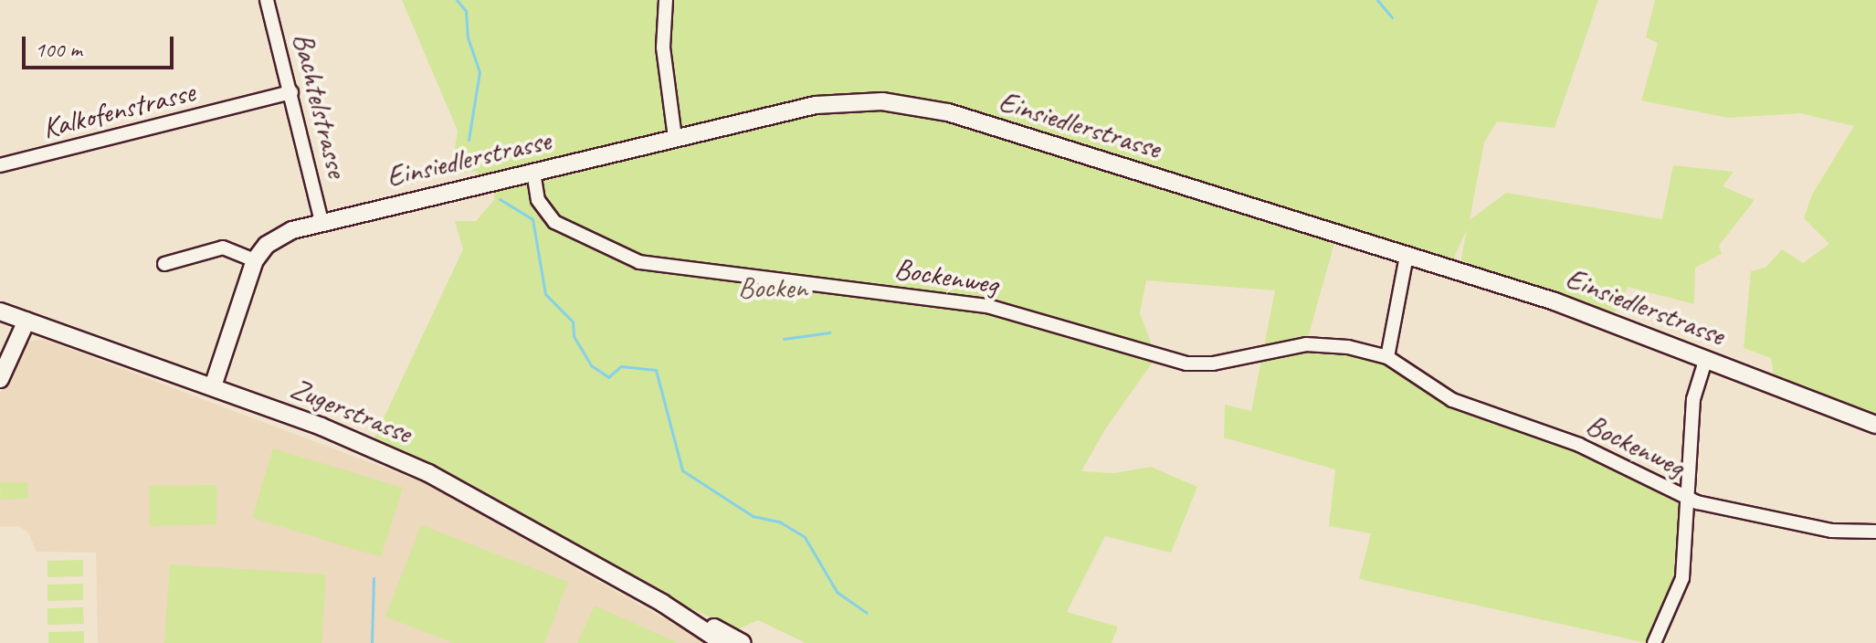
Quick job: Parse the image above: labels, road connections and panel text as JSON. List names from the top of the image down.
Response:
{
  "streets": {
    "street": [
      "Bachtelstrasse",
      "Kalkofenstrasse",
      "Einsiedlerstrasse",
      "Bockenweg",
      "Zugerstrasse"
    ]
  },
  "crossings": [
    ["Bachtelstrasse", "Kalkofenstrasse"],
    ["Bachtelstrasse", "Einsiedlerstrasse"],
    ["Einsiedlerstrasse", "Bockenweg"],
    ["Einsiedlerstrasse", "Zugerstrasse"]
  ],
  "parks": ["Bocken"],
  "scale_bar": "100 m"
}
